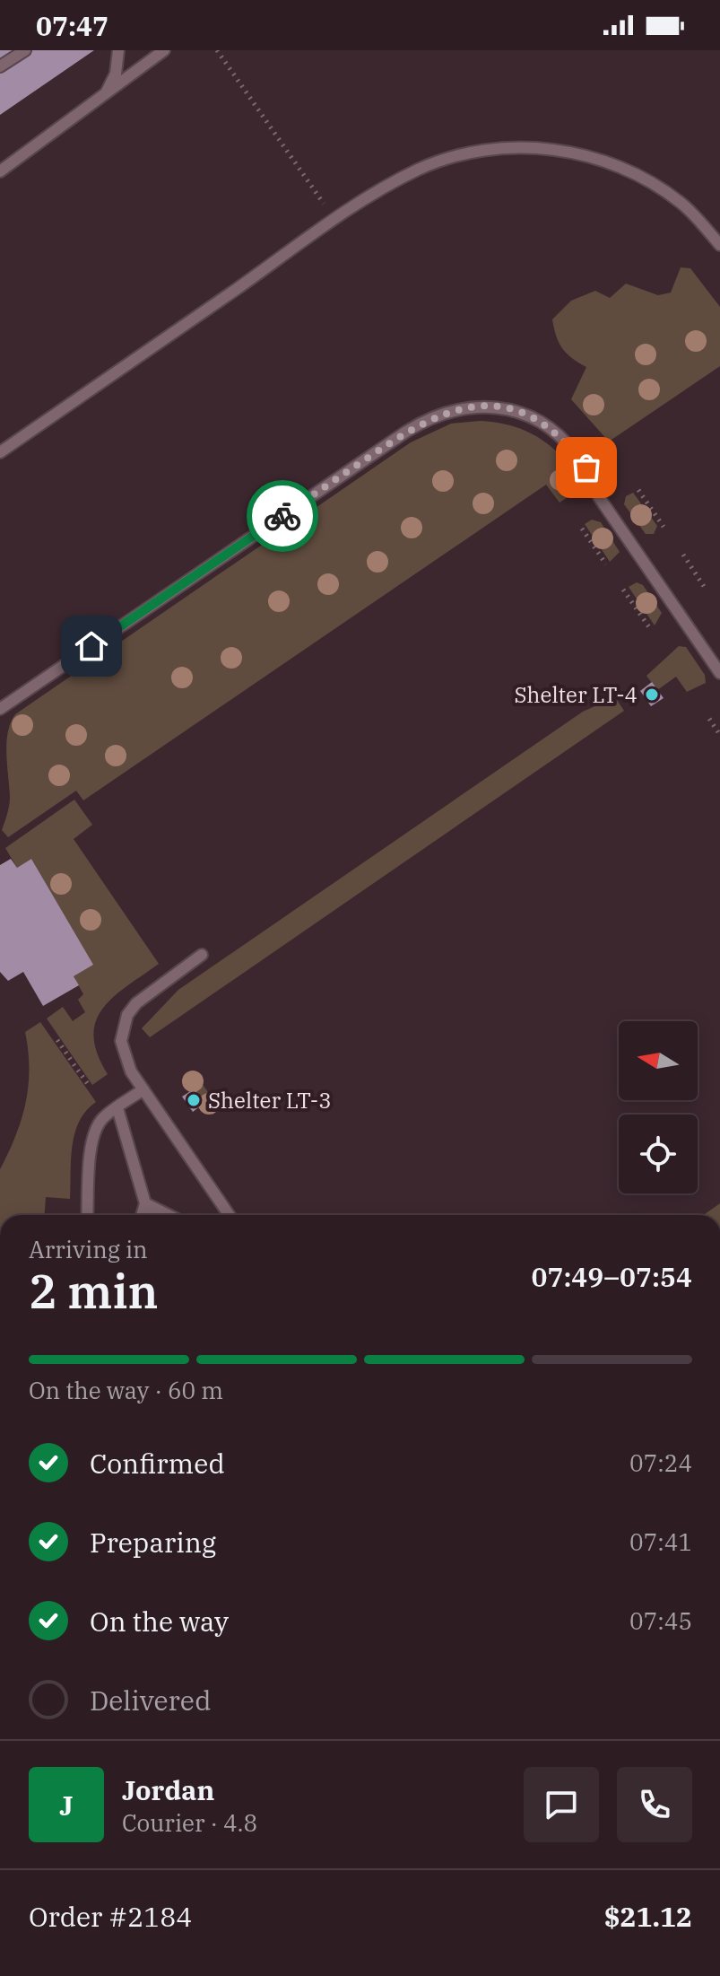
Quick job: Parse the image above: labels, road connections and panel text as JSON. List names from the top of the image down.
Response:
{
  "places": ["Shelter LT-4", "Shelter LT-3"],
  "north": "left",
  "page": {
    "status": "07:47",
    "heading": ["2 min", "Arriving in", "07:49–07:54"],
    "panel": [
      "Jordan",
      "Courier · 4.8",
      "Order #2184",
      "$21.12"
    ],
    "bar": "On the way · 60 m",
    "list": [
      ["Confirmed", "07:24"],
      ["Preparing", "07:41"],
      ["On the way", "07:45"],
      "Delivered"
    ],
    "round": "J"
  }
}
